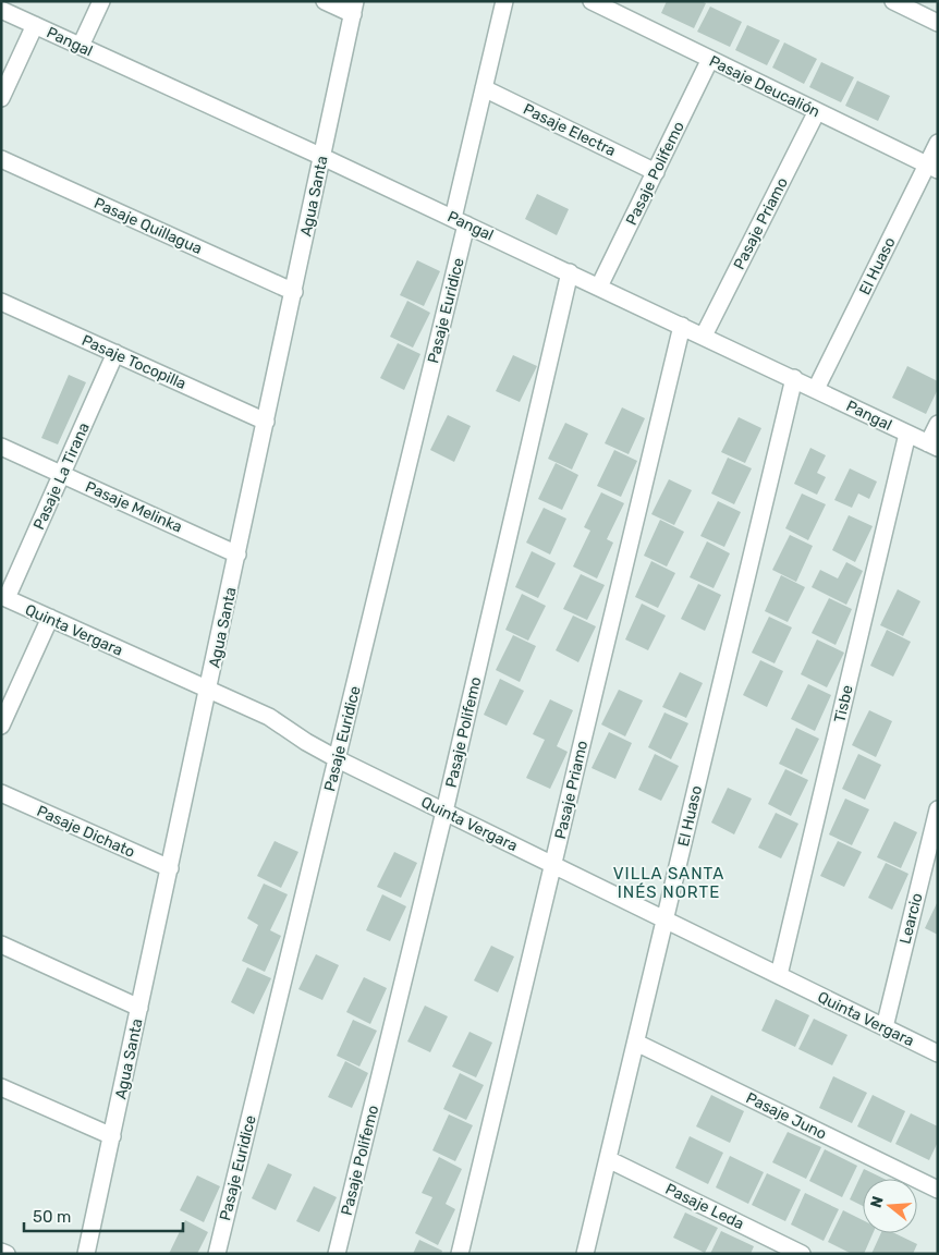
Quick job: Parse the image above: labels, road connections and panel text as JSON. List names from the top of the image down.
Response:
{
  "streets": {
    "street": [
      "Pangal",
      "Pasaje Deucalión",
      "Pasaje Electra",
      "Pasaje Polifemo",
      "Agua Santa",
      "Pasaje Priamo",
      "Pasaje Quillagua",
      "El Huaso",
      "Pasaje Euridice",
      "Pasaje Tocopilla",
      "Pasaje La Tirana",
      "Pasaje Melinka",
      "Quinta Vergara",
      "Tisbe",
      "Pasaje Dichato",
      "Learcio",
      "Pasaje Juno",
      "Pasaje Leda"
    ]
  },
  "crossings": [
    ["Pangal", "Pasaje Polifemo"],
    ["Pangal", "Agua Santa"],
    ["Pangal", "Pasaje Priamo"],
    ["Pangal", "El Huaso"],
    ["Pangal", "Pasaje Euridice"],
    ["Pangal", "Tisbe"],
    ["Pasaje Deucalión", "Pasaje Polifemo"],
    ["Pasaje Deucalión", "Pasaje Priamo"],
    ["Pasaje Deucalión", "El Huaso"],
    ["Pasaje Electra", "Pasaje Polifemo"],
    ["Pasaje Electra", "Pasaje Euridice"],
    ["Pasaje Polifemo", "Quinta Vergara"],
    ["Agua Santa", "Pasaje Quillagua"],
    ["Agua Santa", "Pasaje Tocopilla"],
    ["Agua Santa", "Pasaje Melinka"],
    ["Agua Santa", "Quinta Vergara"],
    ["Agua Santa", "Pasaje Dichato"],
    ["Pasaje Priamo", "Quinta Vergara"],
    ["El Huaso", "Quinta Vergara"],
    ["El Huaso", "Pasaje Juno"],
    ["El Huaso", "Pasaje Leda"],
    ["Pasaje Euridice", "Quinta Vergara"],
    ["Pasaje Tocopilla", "Pasaje La Tirana"],
    ["Pasaje La Tirana", "Pasaje Melinka"],
    ["Pasaje La Tirana", "Quinta Vergara"],
    ["Quinta Vergara", "Tisbe"],
    ["Quinta Vergara", "Learcio"]
  ],
  "districts": ["VILLA SANTA INÉS NORTE"],
  "scale_bar": "50 m",
  "north": "left"
}
